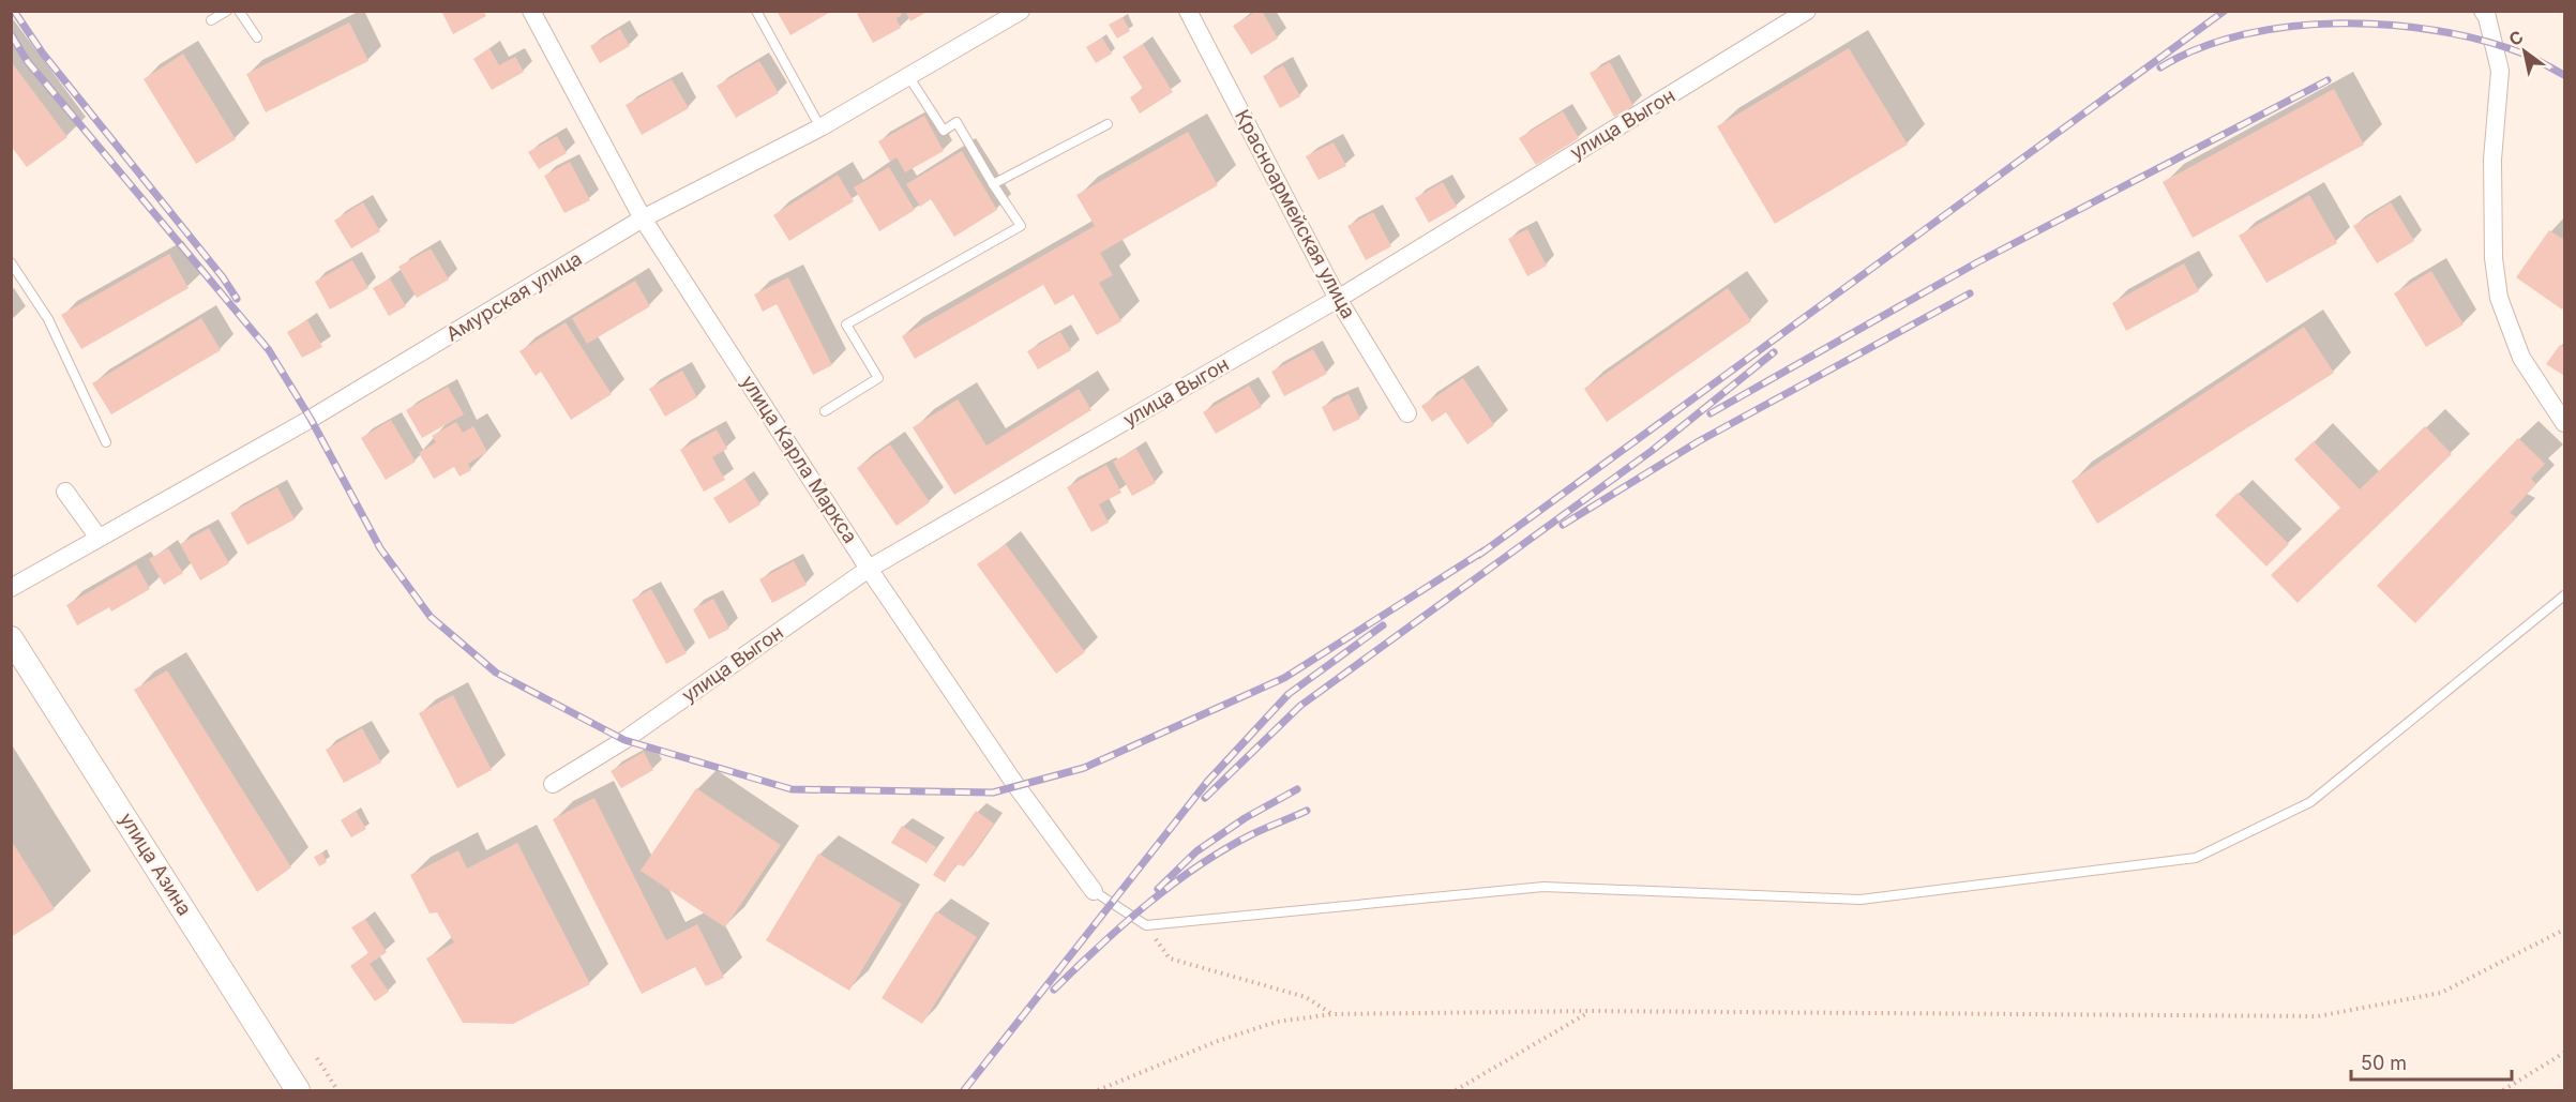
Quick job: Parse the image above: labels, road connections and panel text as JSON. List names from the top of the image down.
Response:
{
  "streets": {
    "main road": ["улица Азина"],
    "street": [
      "улица Выгон",
      "Красноармейская улица",
      "Амурская улица",
      "улица Карла Маркса"
    ]
  },
  "crossings": [
    ["улица Выгон", "Красноармейская улица"],
    ["улица Выгон", "улица Карла Маркса"],
    ["Амурская улица", "улица Карла Маркса"]
  ],
  "scale_bar": "50 m",
  "north": "top left"
}
